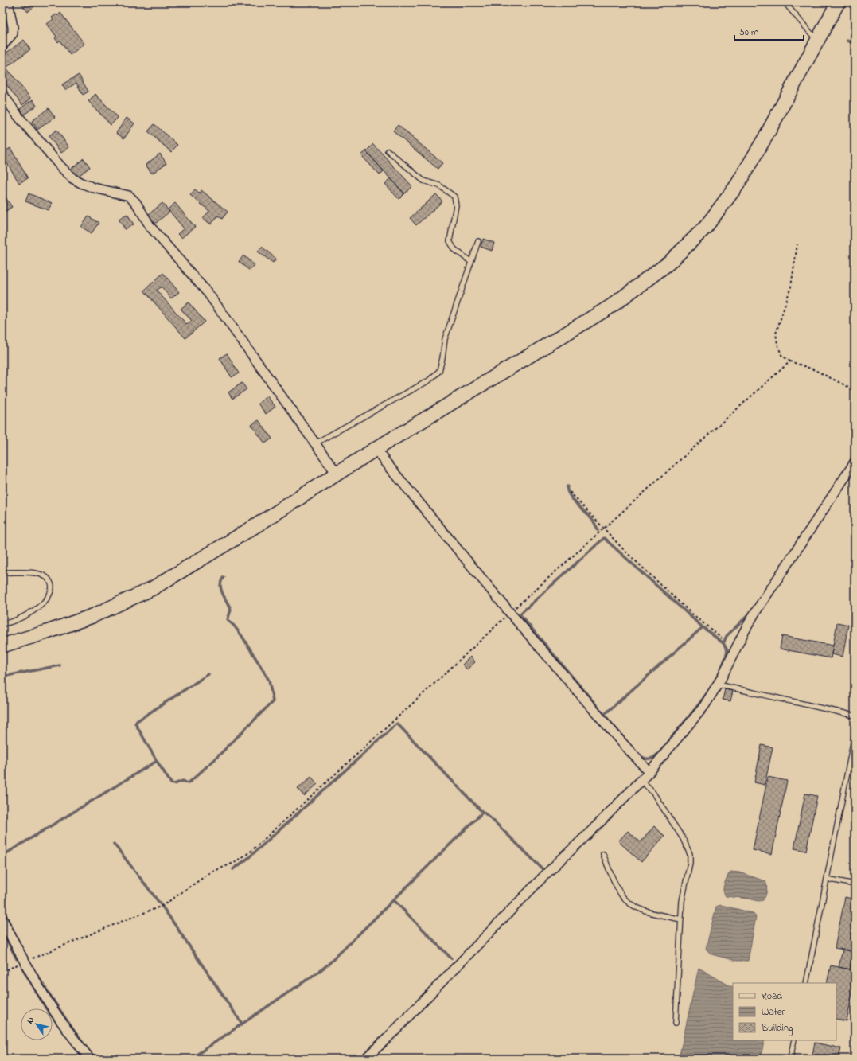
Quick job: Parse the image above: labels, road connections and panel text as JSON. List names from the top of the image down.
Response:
{
  "legend": ["Road", "Water", "Building"],
  "scale_bar": "50 m",
  "north": "top left"
}
